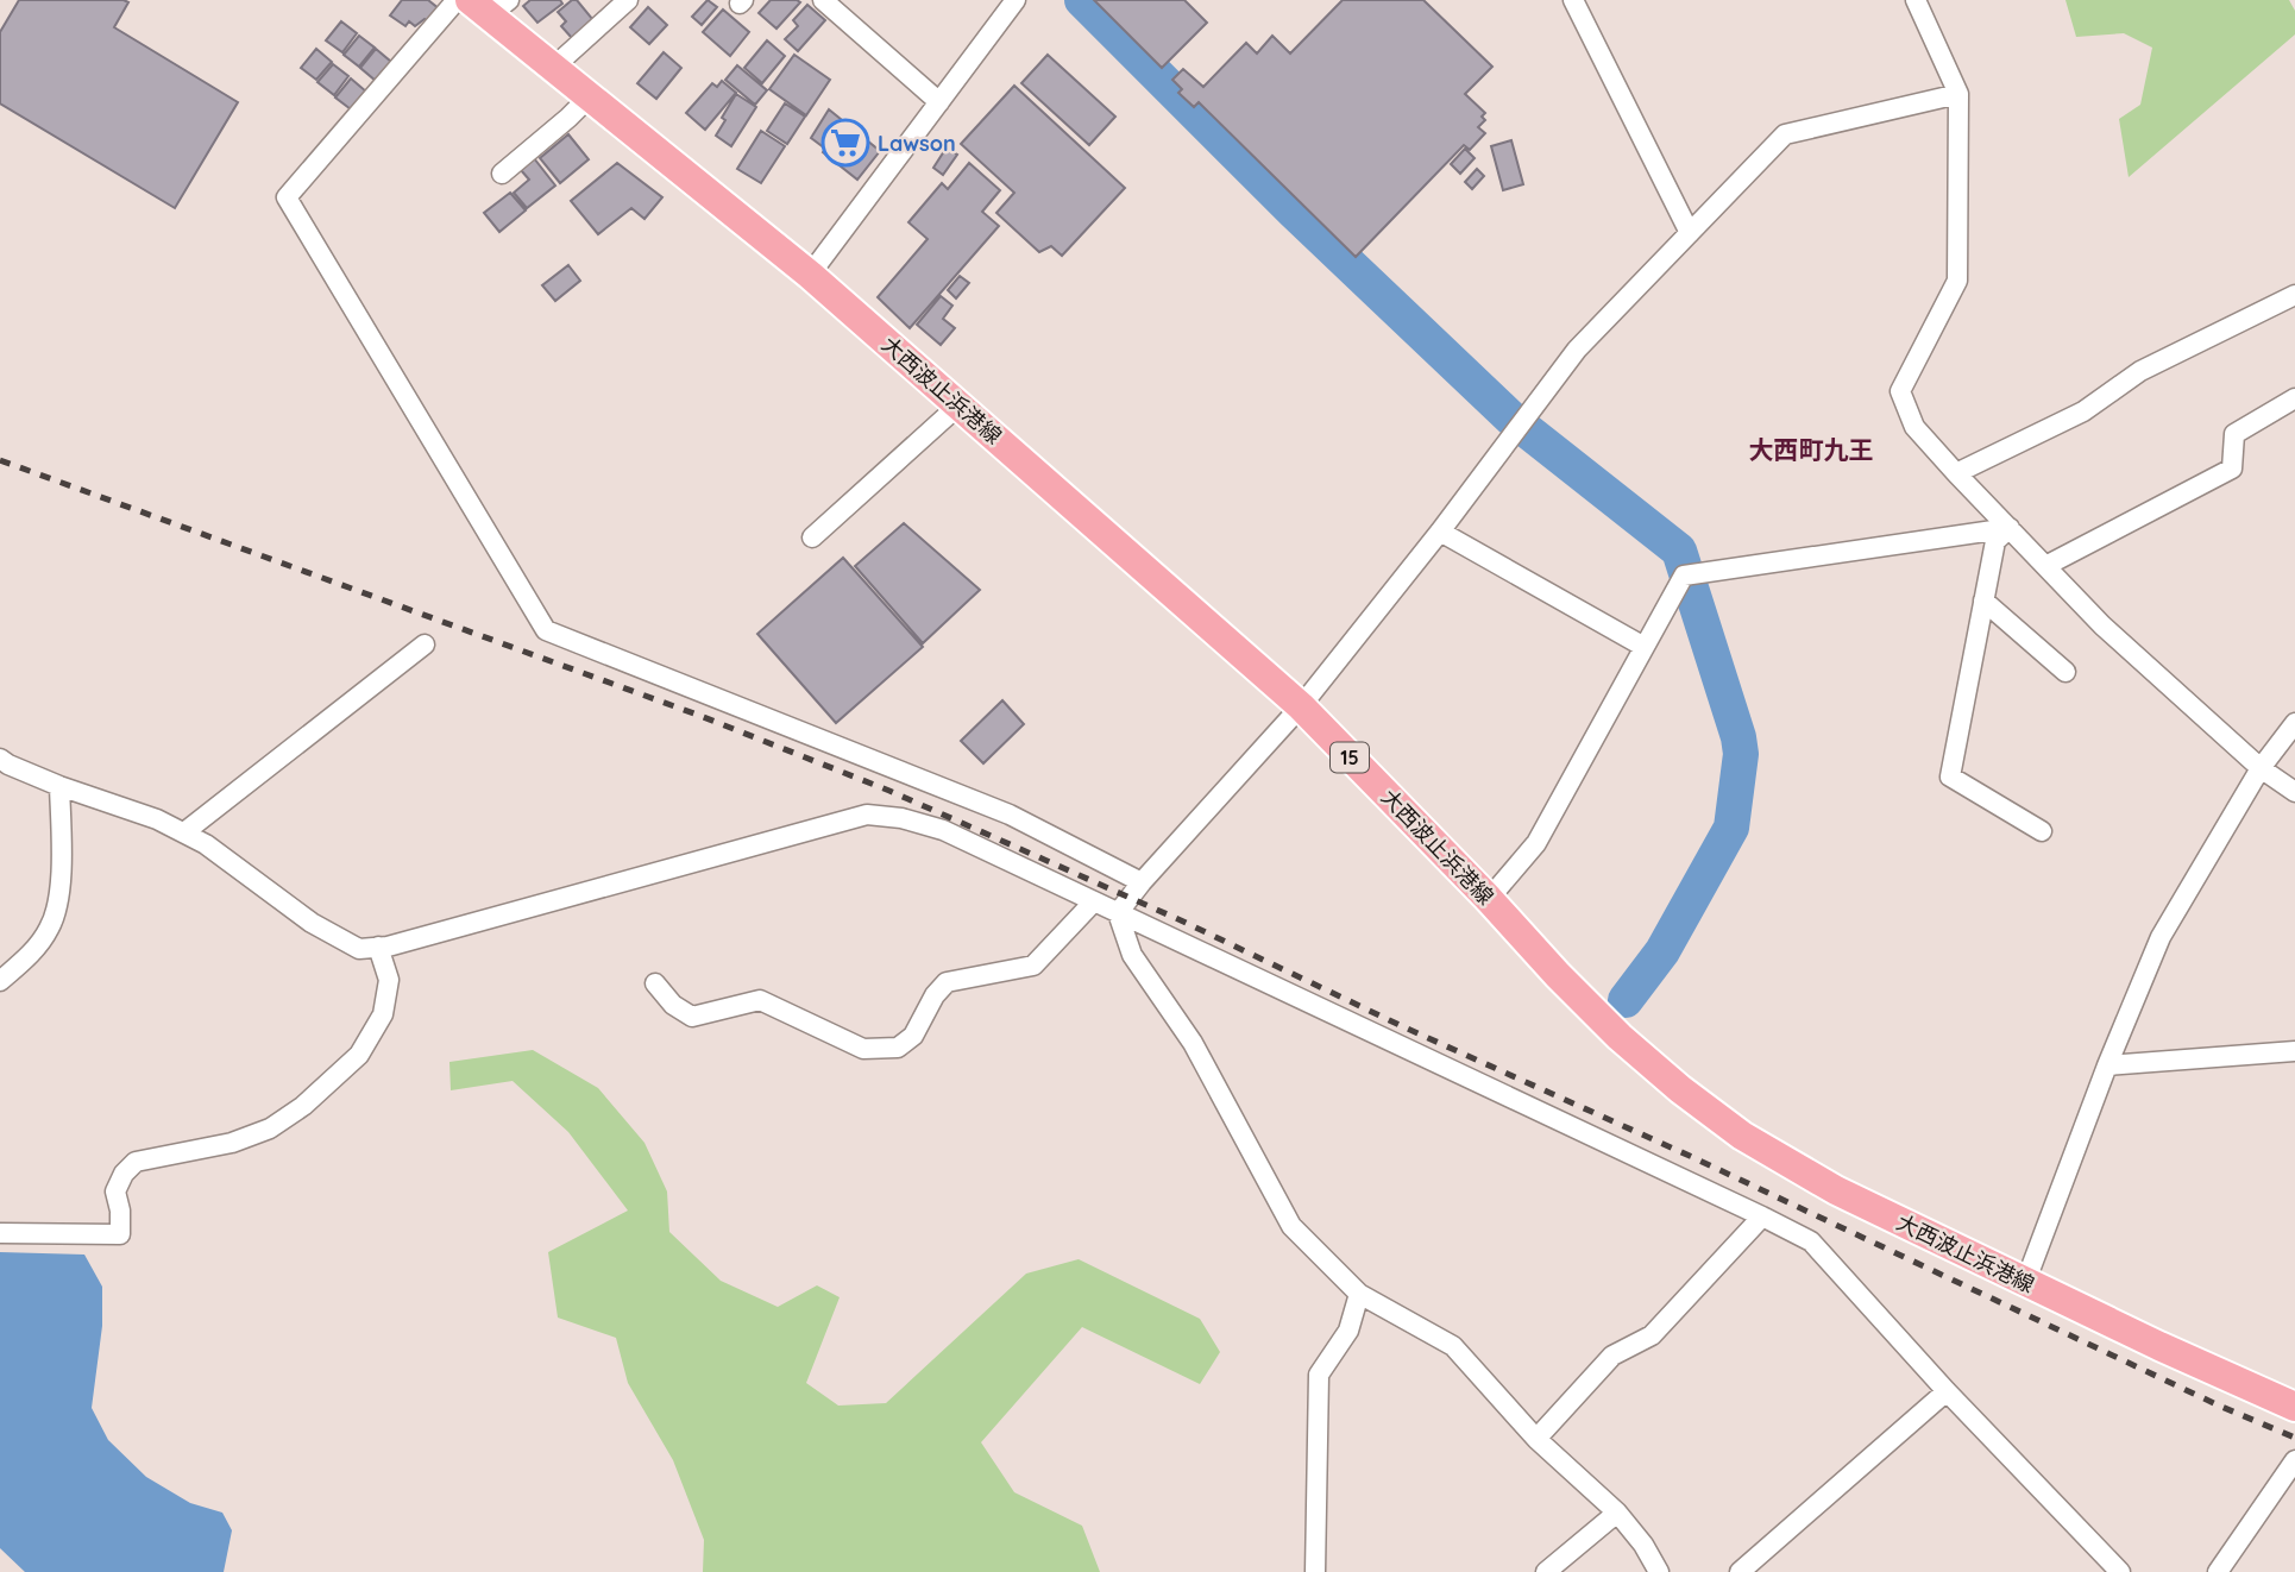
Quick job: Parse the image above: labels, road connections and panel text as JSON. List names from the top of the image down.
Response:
{
  "streets": {
    "main road": ["大西波止浜港線", "15"]
  },
  "districts": ["大西町九王"],
  "places": {
    "supermarket": ["Lawson"]
  }
}
